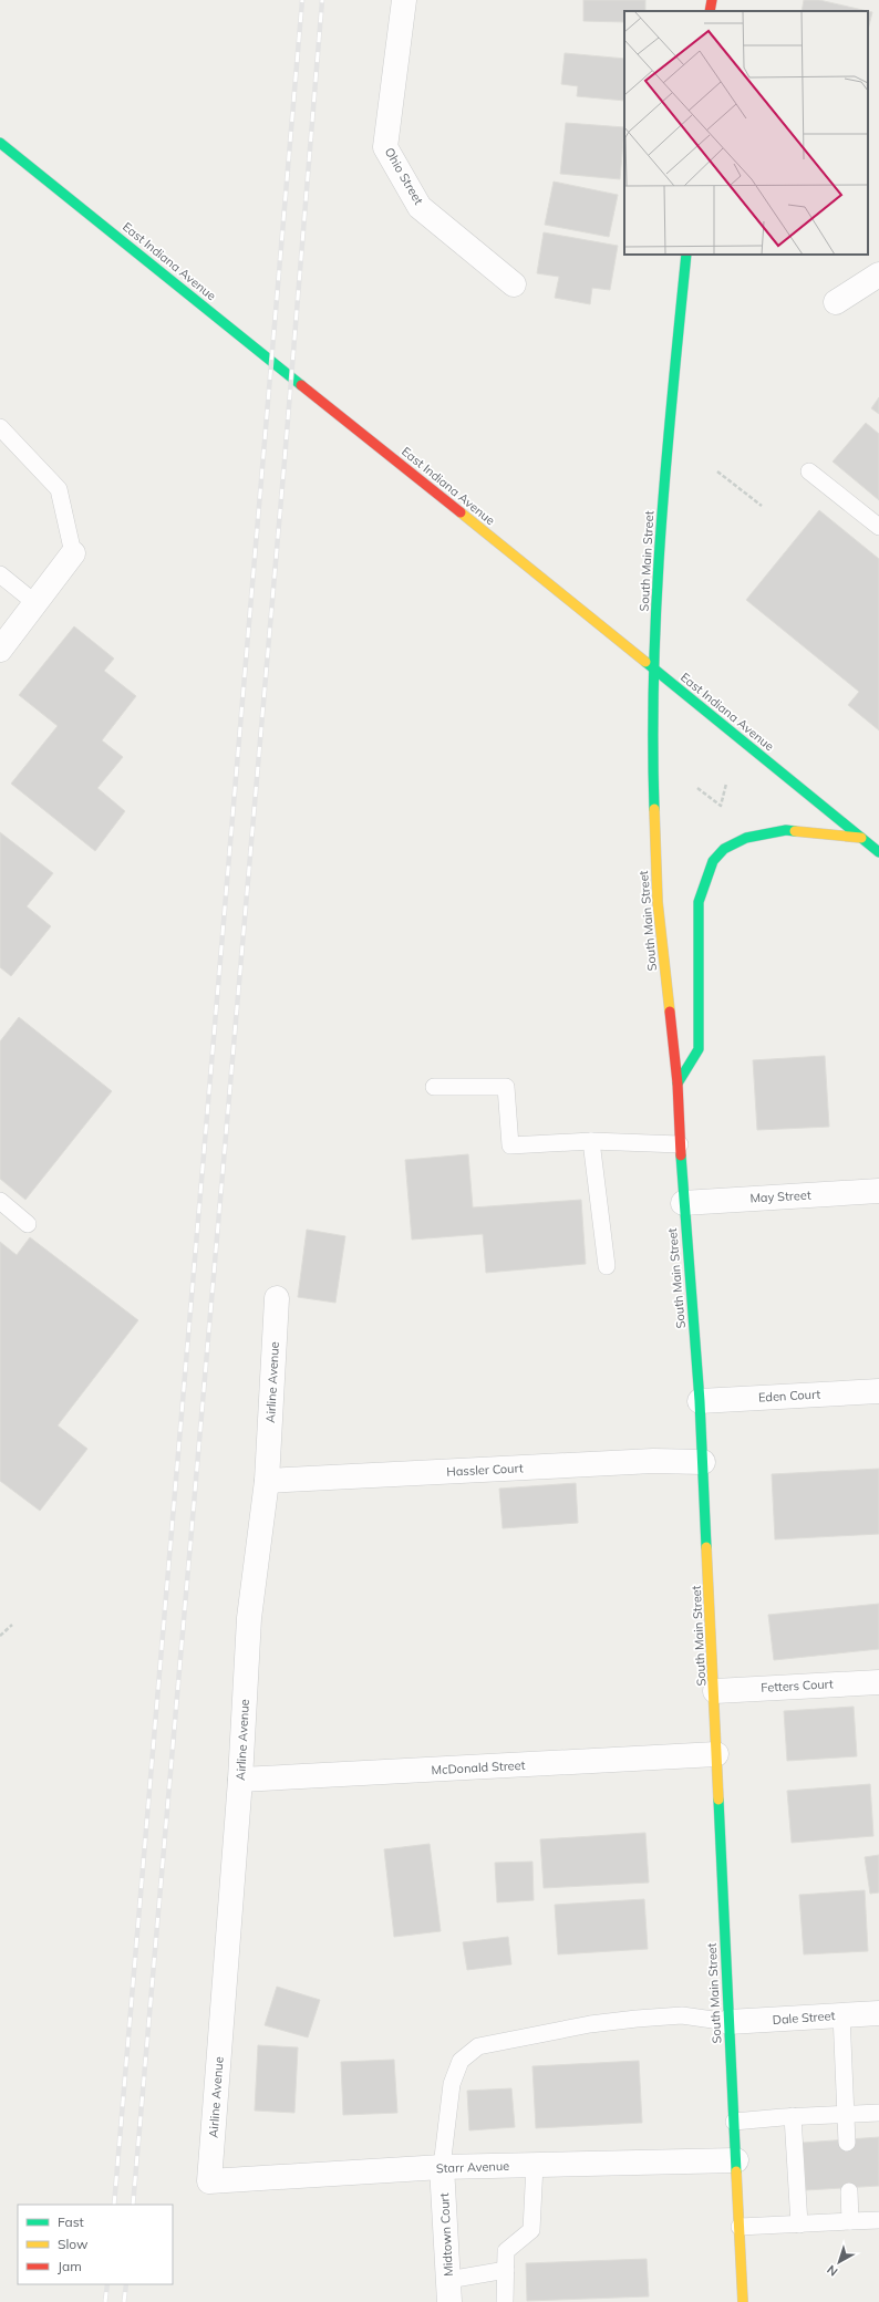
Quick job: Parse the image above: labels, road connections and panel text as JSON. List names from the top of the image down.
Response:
{
  "streets": {
    "main road": ["East Indiana Avenue", "South Main Street"],
    "street": [
      "Ohio Street",
      "May Street",
      "Airline Avenue",
      "Eden Court",
      "Hassler Court",
      "Fetters Court",
      "McDonald Street",
      "Dale Street",
      "Starr Avenue",
      "Midtown Court"
    ]
  },
  "crossings": [
    ["East Indiana Avenue", "South Main Street"],
    ["South Main Street", "May Street"],
    ["South Main Street", "Eden Court"],
    ["South Main Street", "Hassler Court"],
    ["South Main Street", "Fetters Court"],
    ["South Main Street", "McDonald Street"],
    ["South Main Street", "Dale Street"],
    ["South Main Street", "Starr Avenue"],
    ["Airline Avenue", "Hassler Court"],
    ["Airline Avenue", "McDonald Street"],
    ["Airline Avenue", "Starr Avenue"],
    ["Starr Avenue", "Midtown Court"]
  ],
  "legend": ["Fast", "Slow", "Jam"],
  "north": "bottom left"
}
